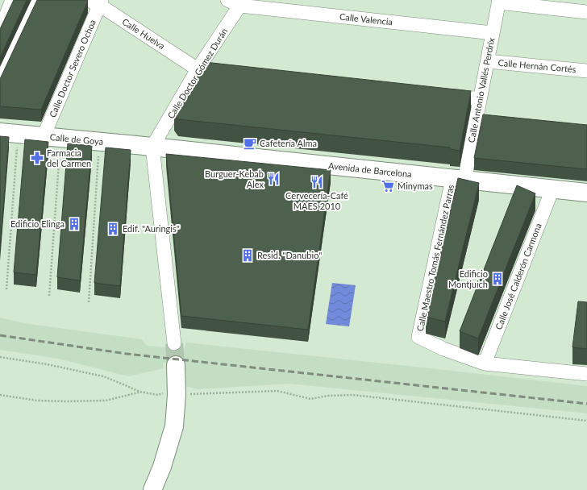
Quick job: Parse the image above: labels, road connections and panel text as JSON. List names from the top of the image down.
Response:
{
  "streets": {
    "street": [
      "Calle Valencia",
      "Calle Huelva",
      "Calle Hernán Cortés",
      "Calle Doctor Severo Ochoa",
      "Calle Doctor Gómez Durán",
      "Calle Antonio Vallés Perdrix",
      "Calle de Goya",
      "Avenida de Barcelona",
      "Calle Maestro Tomás Fernández Parras",
      "Calle José Calderón Carmona"
    ]
  },
  "crossings": [
    ["Calle Valencia", "Calle Doctor Gómez Durán"],
    ["Calle Valencia", "Calle Antonio Vallés Perdrix"],
    ["Calle Huelva", "Calle Doctor Severo Ochoa"],
    ["Calle Huelva", "Calle Doctor Gómez Durán"],
    ["Calle Hernán Cortés", "Calle Antonio Vallés Perdrix"],
    ["Calle Doctor Severo Ochoa", "Calle de Goya"],
    ["Calle Doctor Gómez Durán", "Calle de Goya"],
    ["Calle Doctor Gómez Durán", "Avenida de Barcelona"],
    ["Calle Antonio Vallés Perdrix", "Avenida de Barcelona"],
    ["Calle Antonio Vallés Perdrix", "Calle Maestro Tomás Fernández Parras"],
    ["Calle de Goya", "Avenida de Barcelona"],
    ["Avenida de Barcelona", "Calle Maestro Tomás Fernández Parras"],
    ["Avenida de Barcelona", "Calle José Calderón Carmona"],
    ["Calle Maestro Tomás Fernández Parras", "Calle José Calderón Carmona"]
  ],
  "places": {
    "cafe": ["Cafetería Alma"],
    "pharmacy": ["Farmacia del Carmen"],
    "restaurant": ["Burguer-Kebab Alex", "Cervecería-Café MAES 2010"],
    "supermarket": ["Minymas"],
    "building": [
      "Edificio Elinga",
      "Edif. \"Auringis\"",
      "Resid. \"Danubio\"",
      "Edificio Montjuich"
    ]
  }
}
